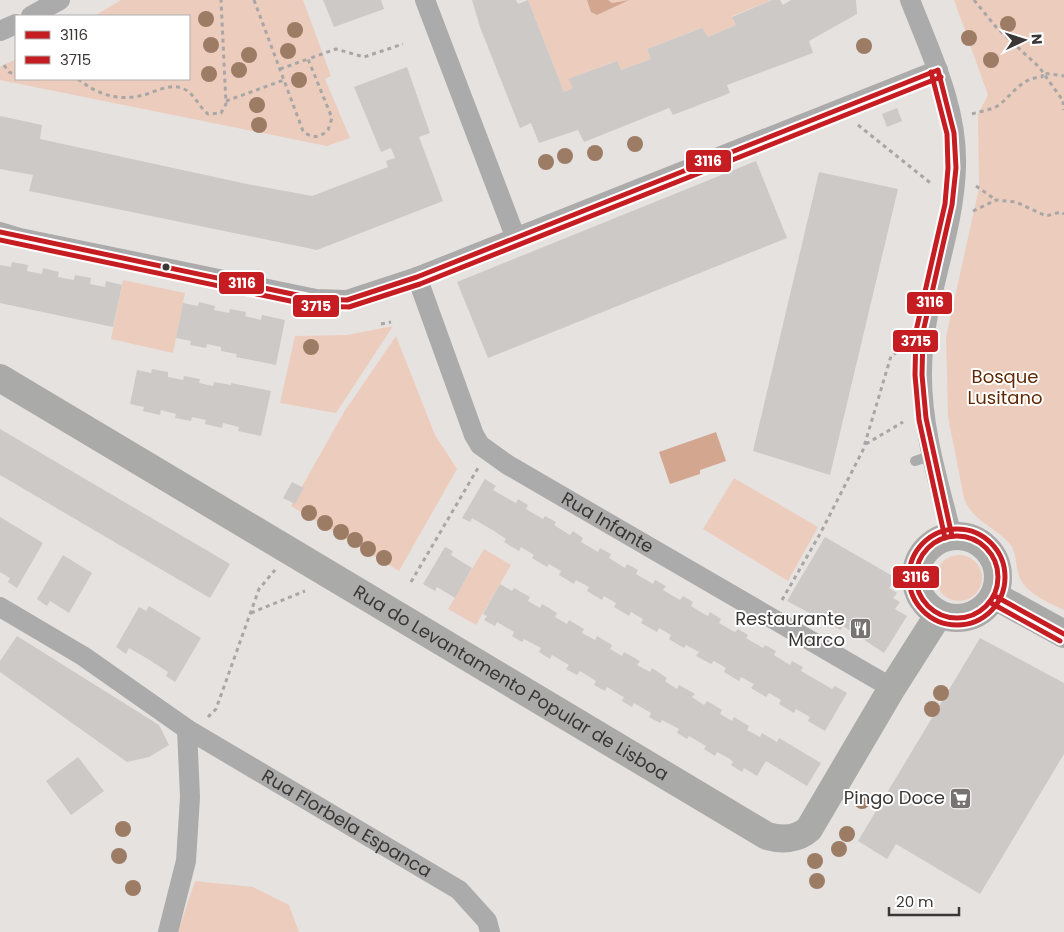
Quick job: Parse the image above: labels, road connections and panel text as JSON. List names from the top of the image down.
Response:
{
  "streets": {
    "street": ["Rua Infante", "Rua do Levantamento Popular de Lisboa", "Rua Florbela Espanca"]
  },
  "crossings": [
    ["Rua Infante", "Rua do Levantamento Popular de Lisboa"]
  ],
  "parks": ["Bosque Lusitano"],
  "places": {
    "restaurant": ["Restaurante Marco"],
    "supermarket": ["Pingo Doce"]
  },
  "lines": ["transit line 3116", "transit line 3715"],
  "legend": ["3116", "3715"],
  "scale_bar": "20 m",
  "north": "right"
}
